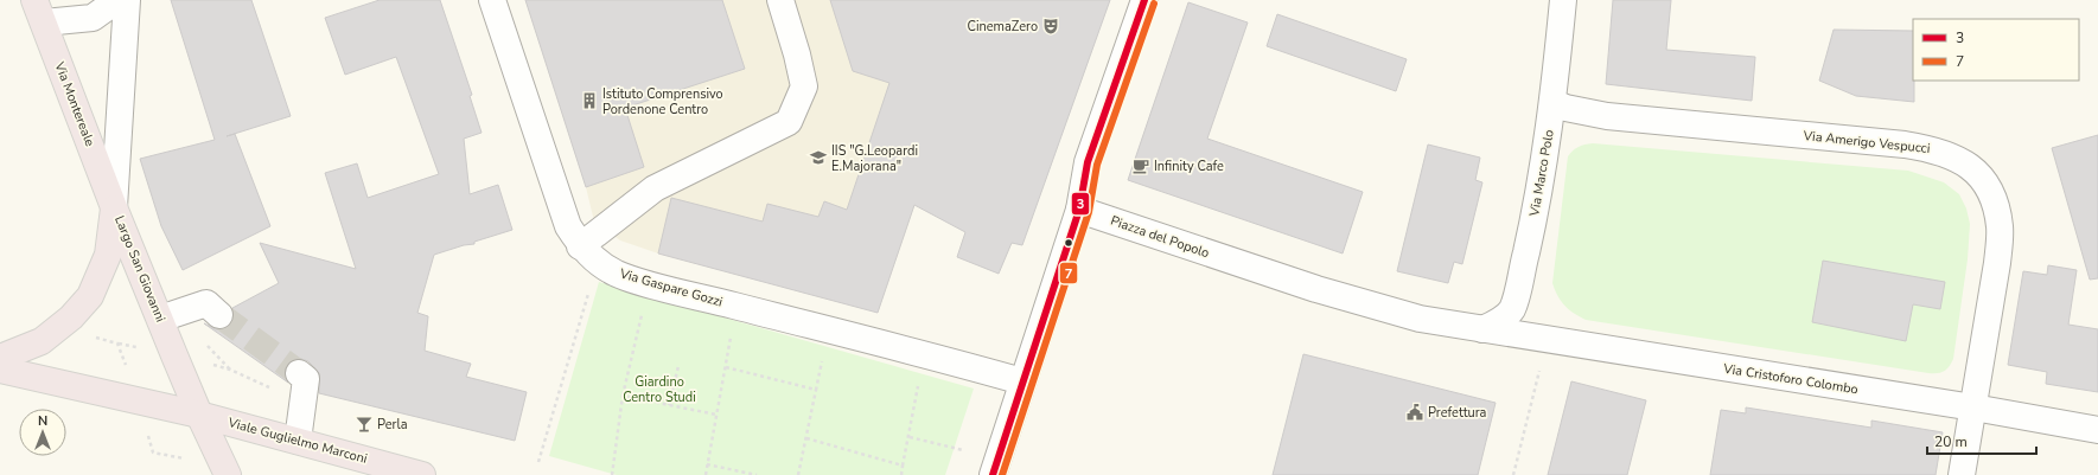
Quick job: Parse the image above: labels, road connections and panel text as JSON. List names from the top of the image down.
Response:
{
  "streets": {
    "main road": ["Via Montereale", "Largo San Giovanni", "Viale Guglielmo Marconi"],
    "street": [
      "Via Amerigo Vespucci",
      "Via Marco Polo",
      "Piazza del Popolo",
      "Via Gaspare Gozzi",
      "Via Cristoforo Colombo"
    ]
  },
  "crossings": [
    ["Via Montereale", "Largo San Giovanni"],
    ["Via Amerigo Vespucci", "Via Marco Polo"],
    ["Via Amerigo Vespucci", "Via Cristoforo Colombo"],
    ["Via Marco Polo", "Piazza del Popolo"],
    ["Via Marco Polo", "Via Cristoforo Colombo"],
    ["Piazza del Popolo", "Via Cristoforo Colombo"],
    ["Largo San Giovanni", "Viale Guglielmo Marconi"]
  ],
  "parks": ["Giardino Centro Studi"],
  "places": {
    "theatre": ["CinemaZero"],
    "building": ["Istituto Comprensivo Pordenone Centro"],
    "school or university": ["IIS \"G.Leopardi E.Majorana\""],
    "cafe": ["Infinity Cafe"],
    "public building": ["Prefettura"],
    "bar": ["Perla"]
  },
  "lines": ["transit line 3", "transit line 7"],
  "legend": ["3", "7"],
  "scale_bar": "20 m",
  "north": "top"
}
